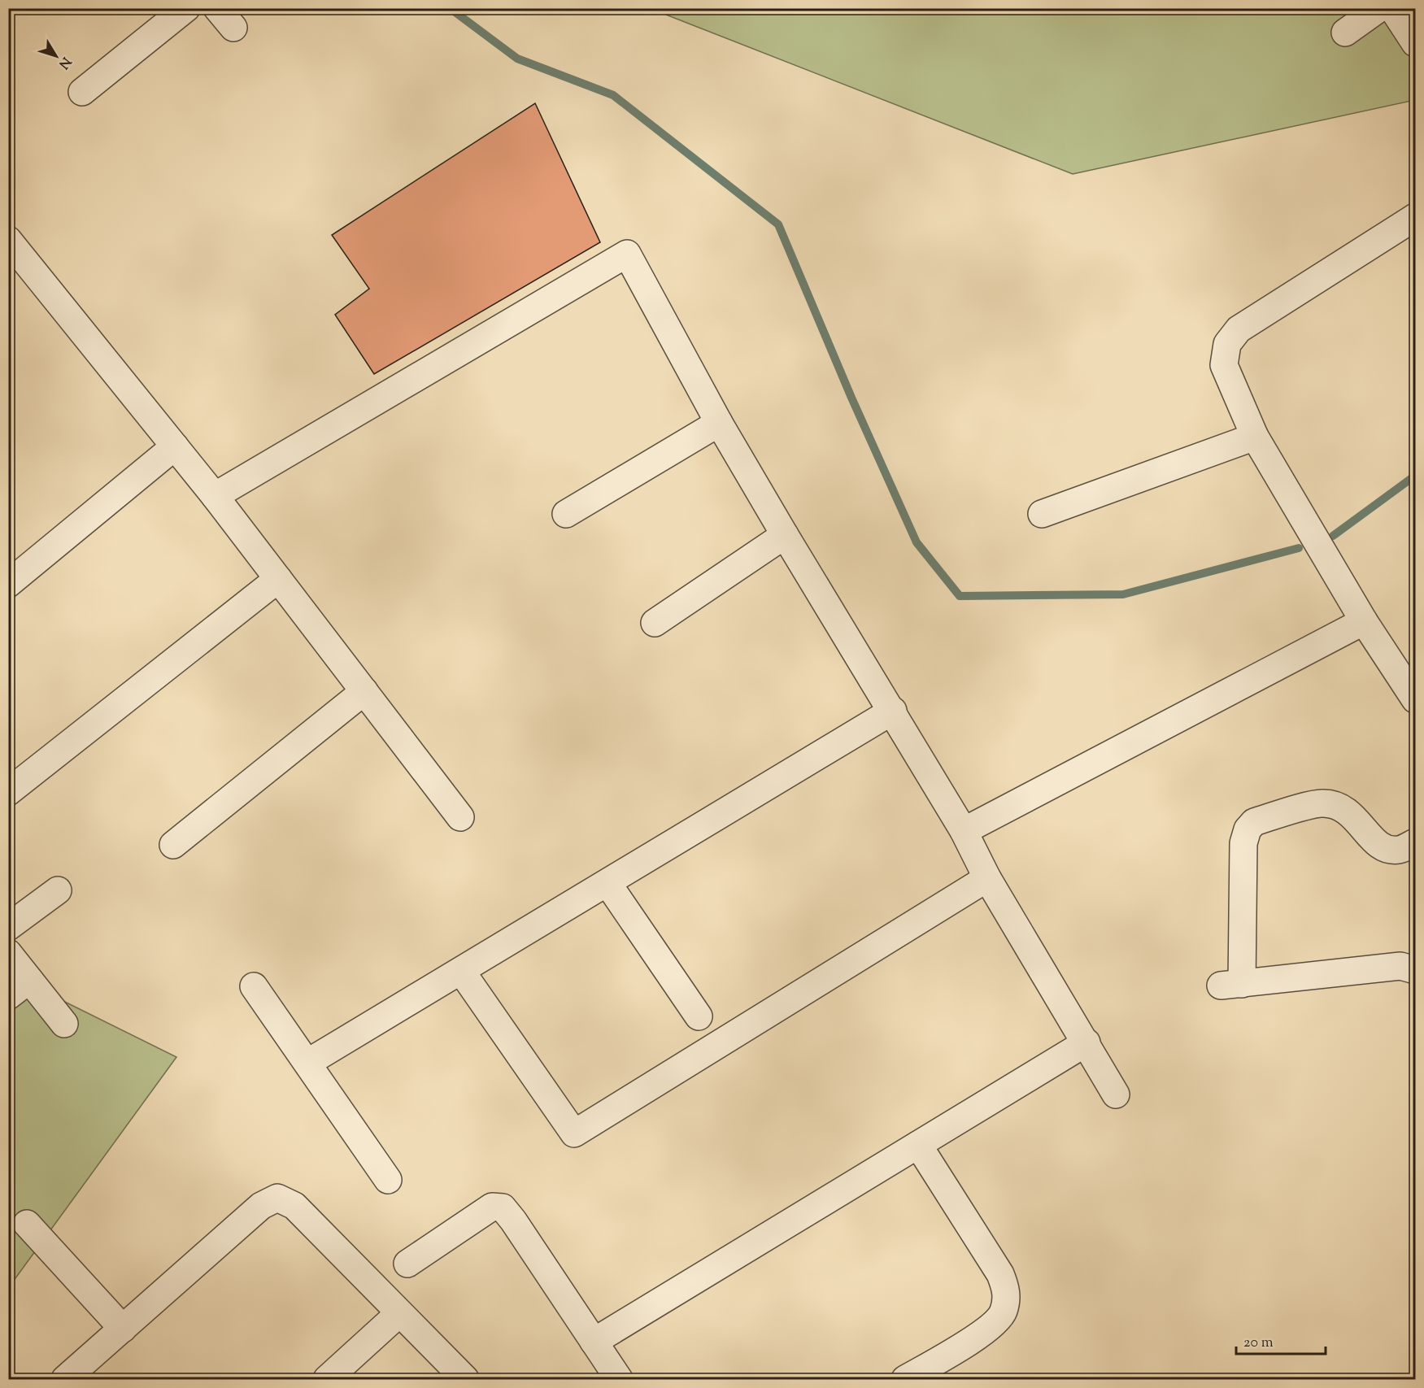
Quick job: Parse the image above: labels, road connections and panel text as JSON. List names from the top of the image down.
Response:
{
  "scale_bar": "20 m",
  "north": "bottom right"
}
